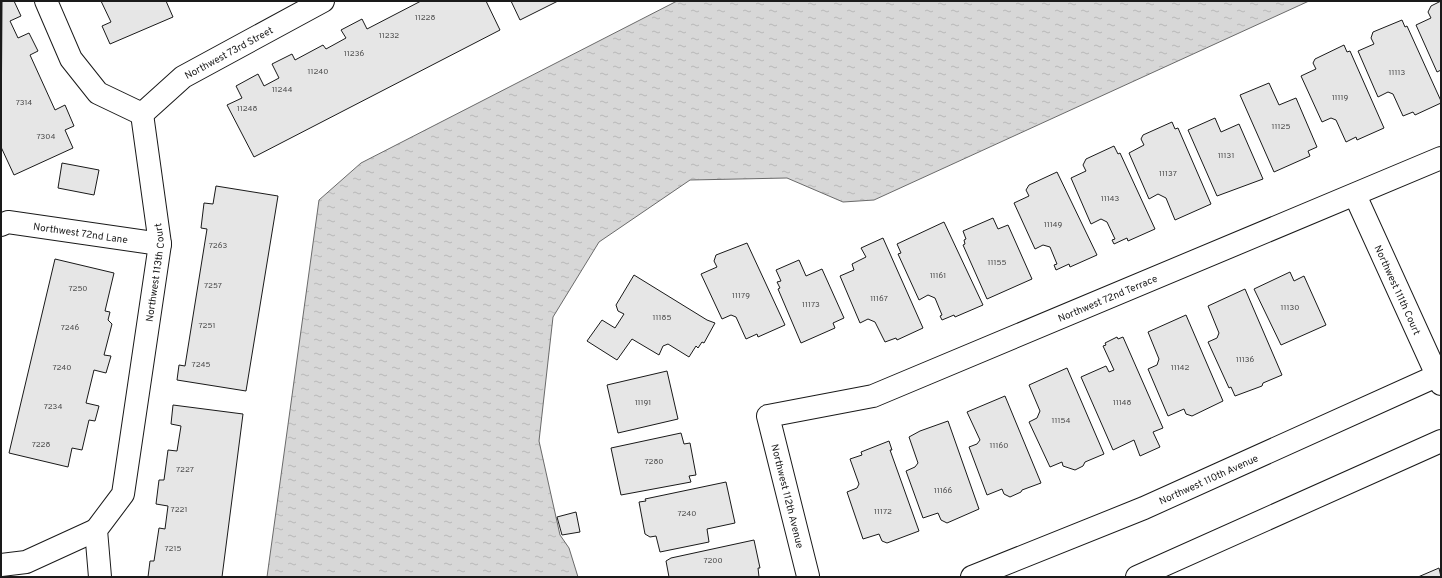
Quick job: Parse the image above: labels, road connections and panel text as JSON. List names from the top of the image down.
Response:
{
  "streets": {
    "street": [
      "Northwest 73rd Street",
      "Northwest 72nd Lane",
      "Northwest 113th Court",
      "Northwest 111th Court",
      "Northwest 72nd Terrace",
      "Northwest 110th Avenue",
      "Northwest 112th Avenue"
    ]
  },
  "crossings": [
    ["Northwest 73rd Street", "Northwest 113th Court"],
    ["Northwest 72nd Lane", "Northwest 113th Court"],
    ["Northwest 111th Court", "Northwest 72nd Terrace"],
    ["Northwest 111th Court", "Northwest 110th Avenue"],
    ["Northwest 72nd Terrace", "Northwest 112th Avenue"]
  ],
  "house_numbers": [
    "11228",
    "11232",
    "11236",
    "11240",
    "11113",
    "11244",
    "11119",
    "7314",
    "11248",
    "11125",
    "7304",
    "11131",
    "11137",
    "11143",
    "11149",
    "7263",
    "11155",
    "11161",
    "7257",
    "7250",
    "11179",
    "11167",
    "11173",
    "11130",
    "11185",
    "7251",
    "7246",
    "11136",
    "7245",
    "7240",
    "11142",
    "11191",
    "11148",
    "7234",
    "11154",
    "7228",
    "11160",
    "7280",
    "7227",
    "11166",
    "7221",
    "11172",
    "7240",
    "7215",
    "7200"
  ]
}
